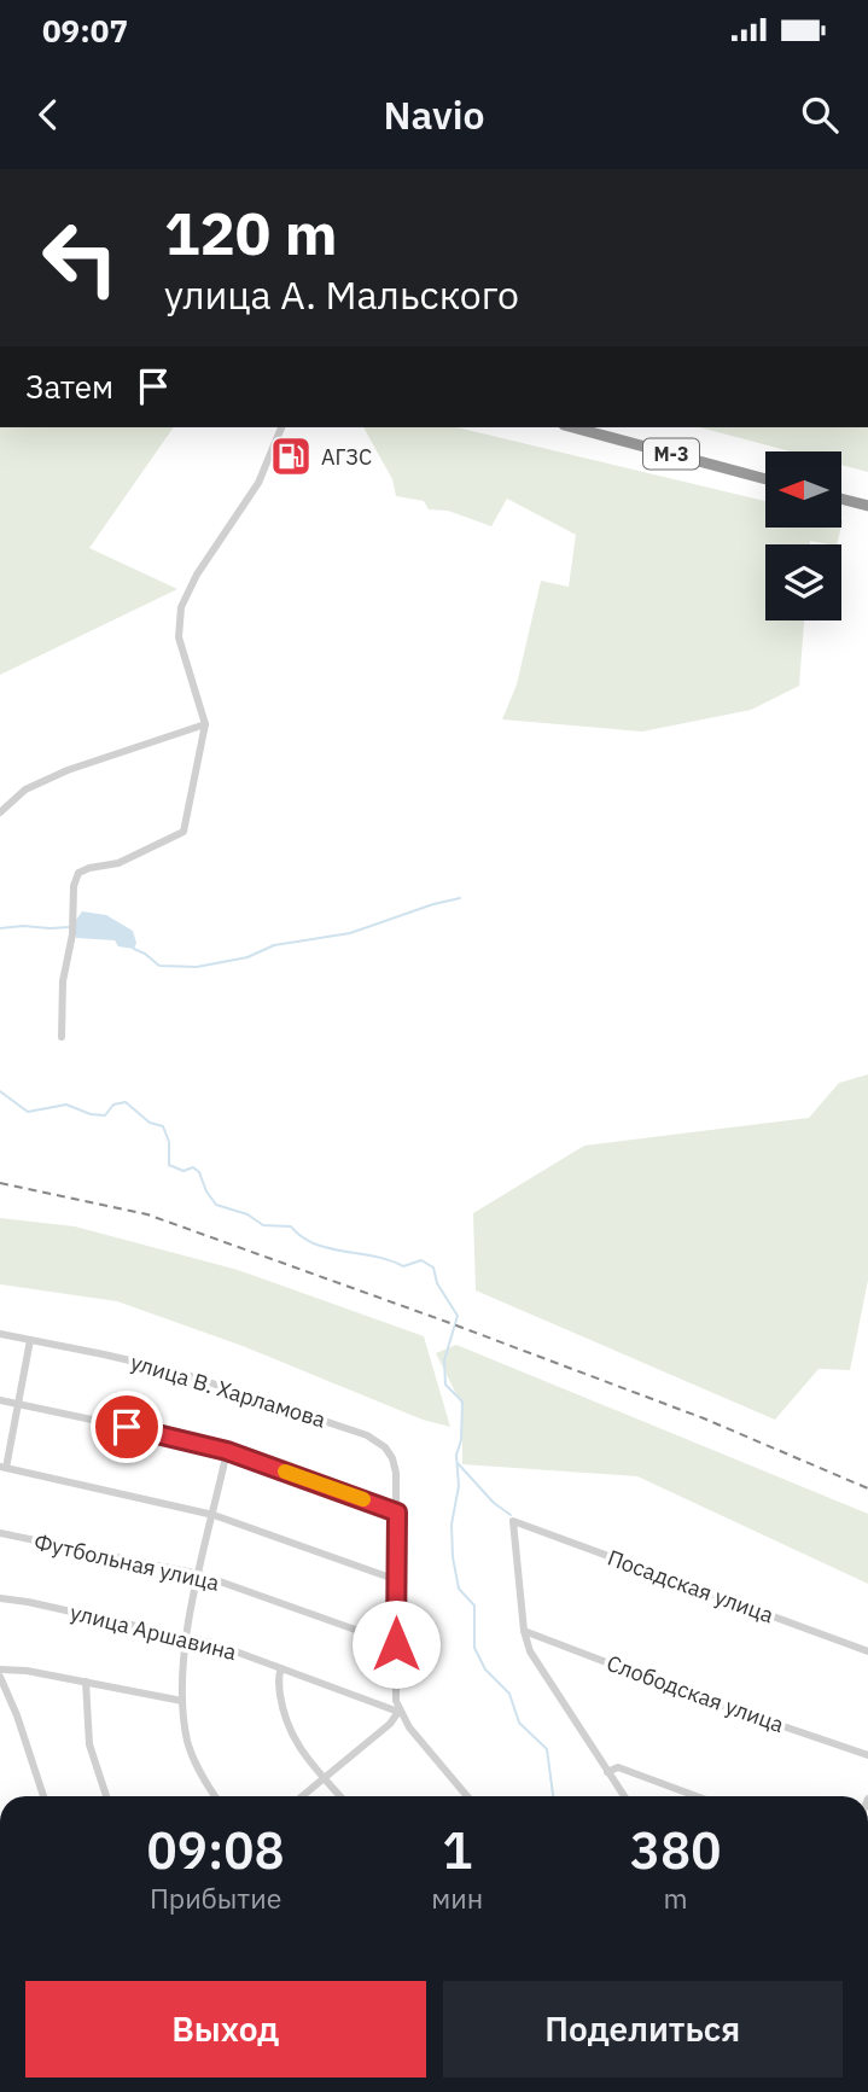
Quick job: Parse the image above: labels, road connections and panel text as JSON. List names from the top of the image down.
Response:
{
  "streets": {
    "highway": ["М-3"],
    "street": [
      "улица В. Харламова",
      "Футбольная улица",
      "Посадская улица",
      "улица Аршавина",
      "Слободская улица"
    ]
  },
  "crossings": [
    ["улица В. Харламова", "Футбольная улица"],
    ["улица В. Харламова", "улица Аршавина"],
    ["Посадская улица", "Слободская улица"]
  ],
  "places": {
    "fuel station": ["АГЗС"]
  },
  "north": "left",
  "page": {
    "status": "09:07",
    "header": "Navio",
    "turn": ["120 m", "улица А. Мальского"],
    "then": "Затем",
    "eta": [
      "09:08",
      "Прибытие",
      "1",
      "мин",
      "380",
      "m"
    ],
    "buttons": ["Выход", "Поделиться"]
  }
}
